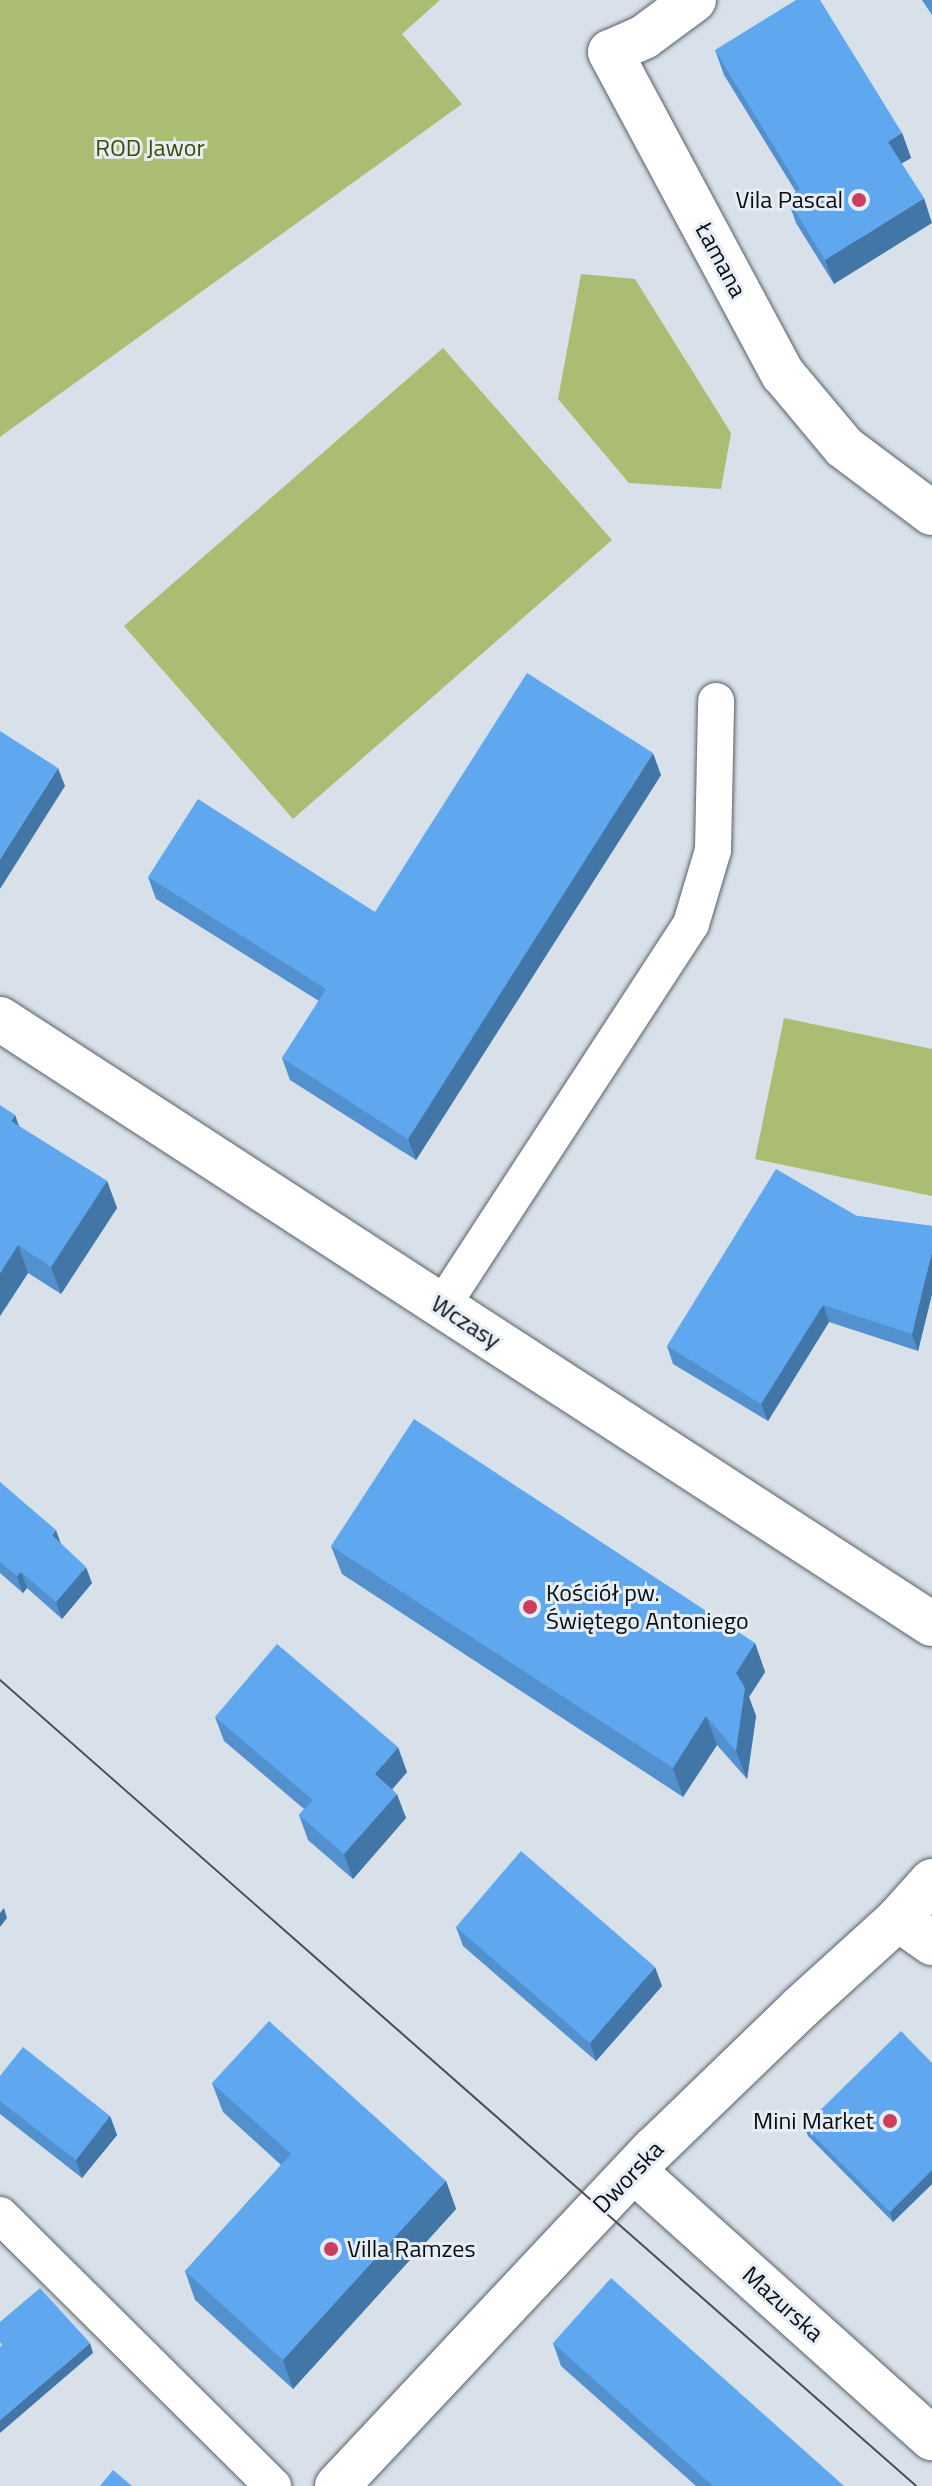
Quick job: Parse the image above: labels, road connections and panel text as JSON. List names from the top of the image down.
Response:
{
  "streets": {
    "street": [
      "Łamana",
      "Wczasy",
      "Dworska",
      "Mazurska"
    ]
  },
  "crossings": [
    ["Dworska", "Mazurska"]
  ],
  "parks": ["ROD Jawor"],
  "places": [
    "Vila Pascal",
    "Kościół pw. Świętego Antoniego",
    "Mini Market",
    "Villa Ramzes"
  ]
}
